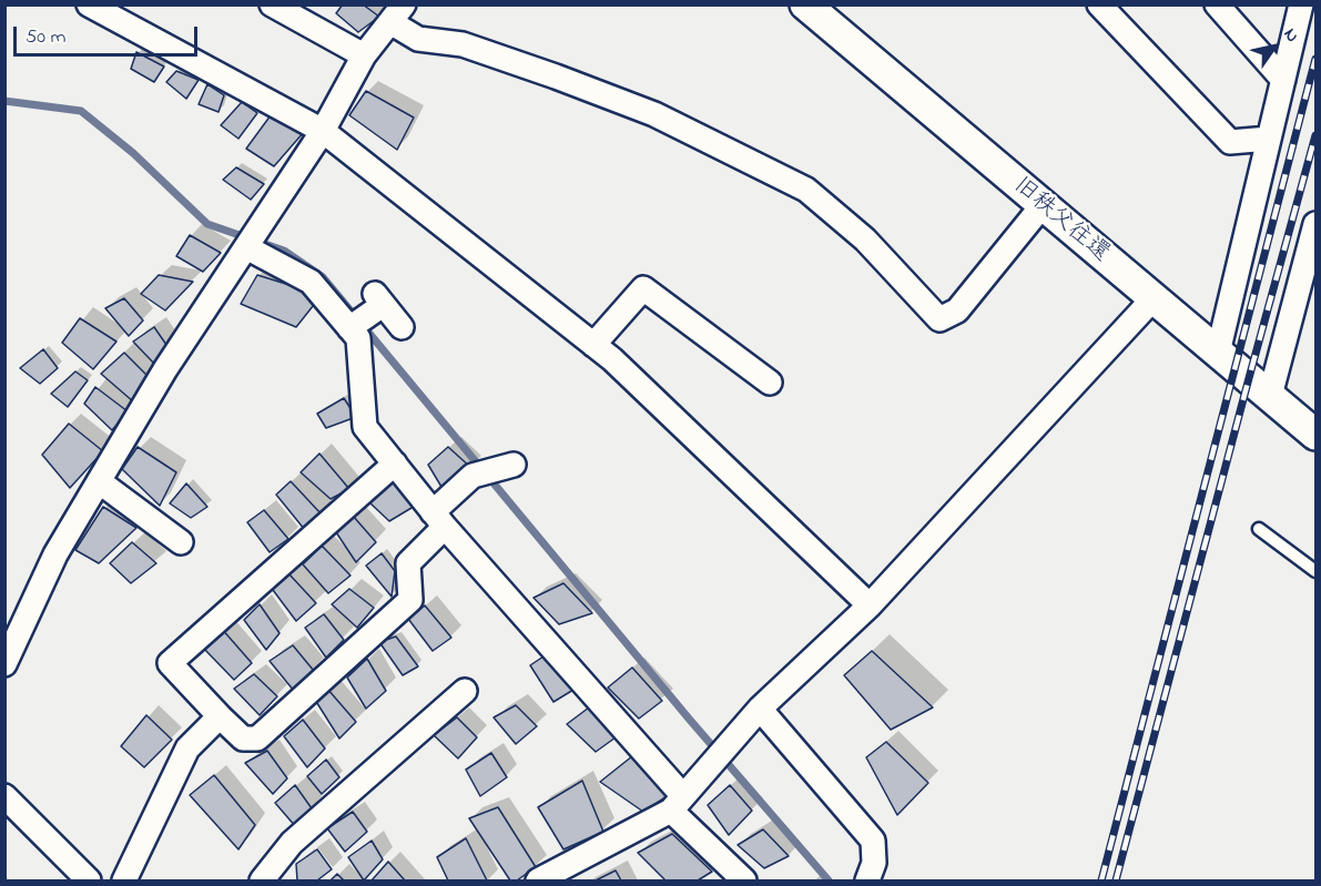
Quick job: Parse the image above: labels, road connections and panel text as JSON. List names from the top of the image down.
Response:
{
  "streets": {
    "street": ["旧秩父往還"]
  },
  "scale_bar": "50 m",
  "north": "top right"
}
